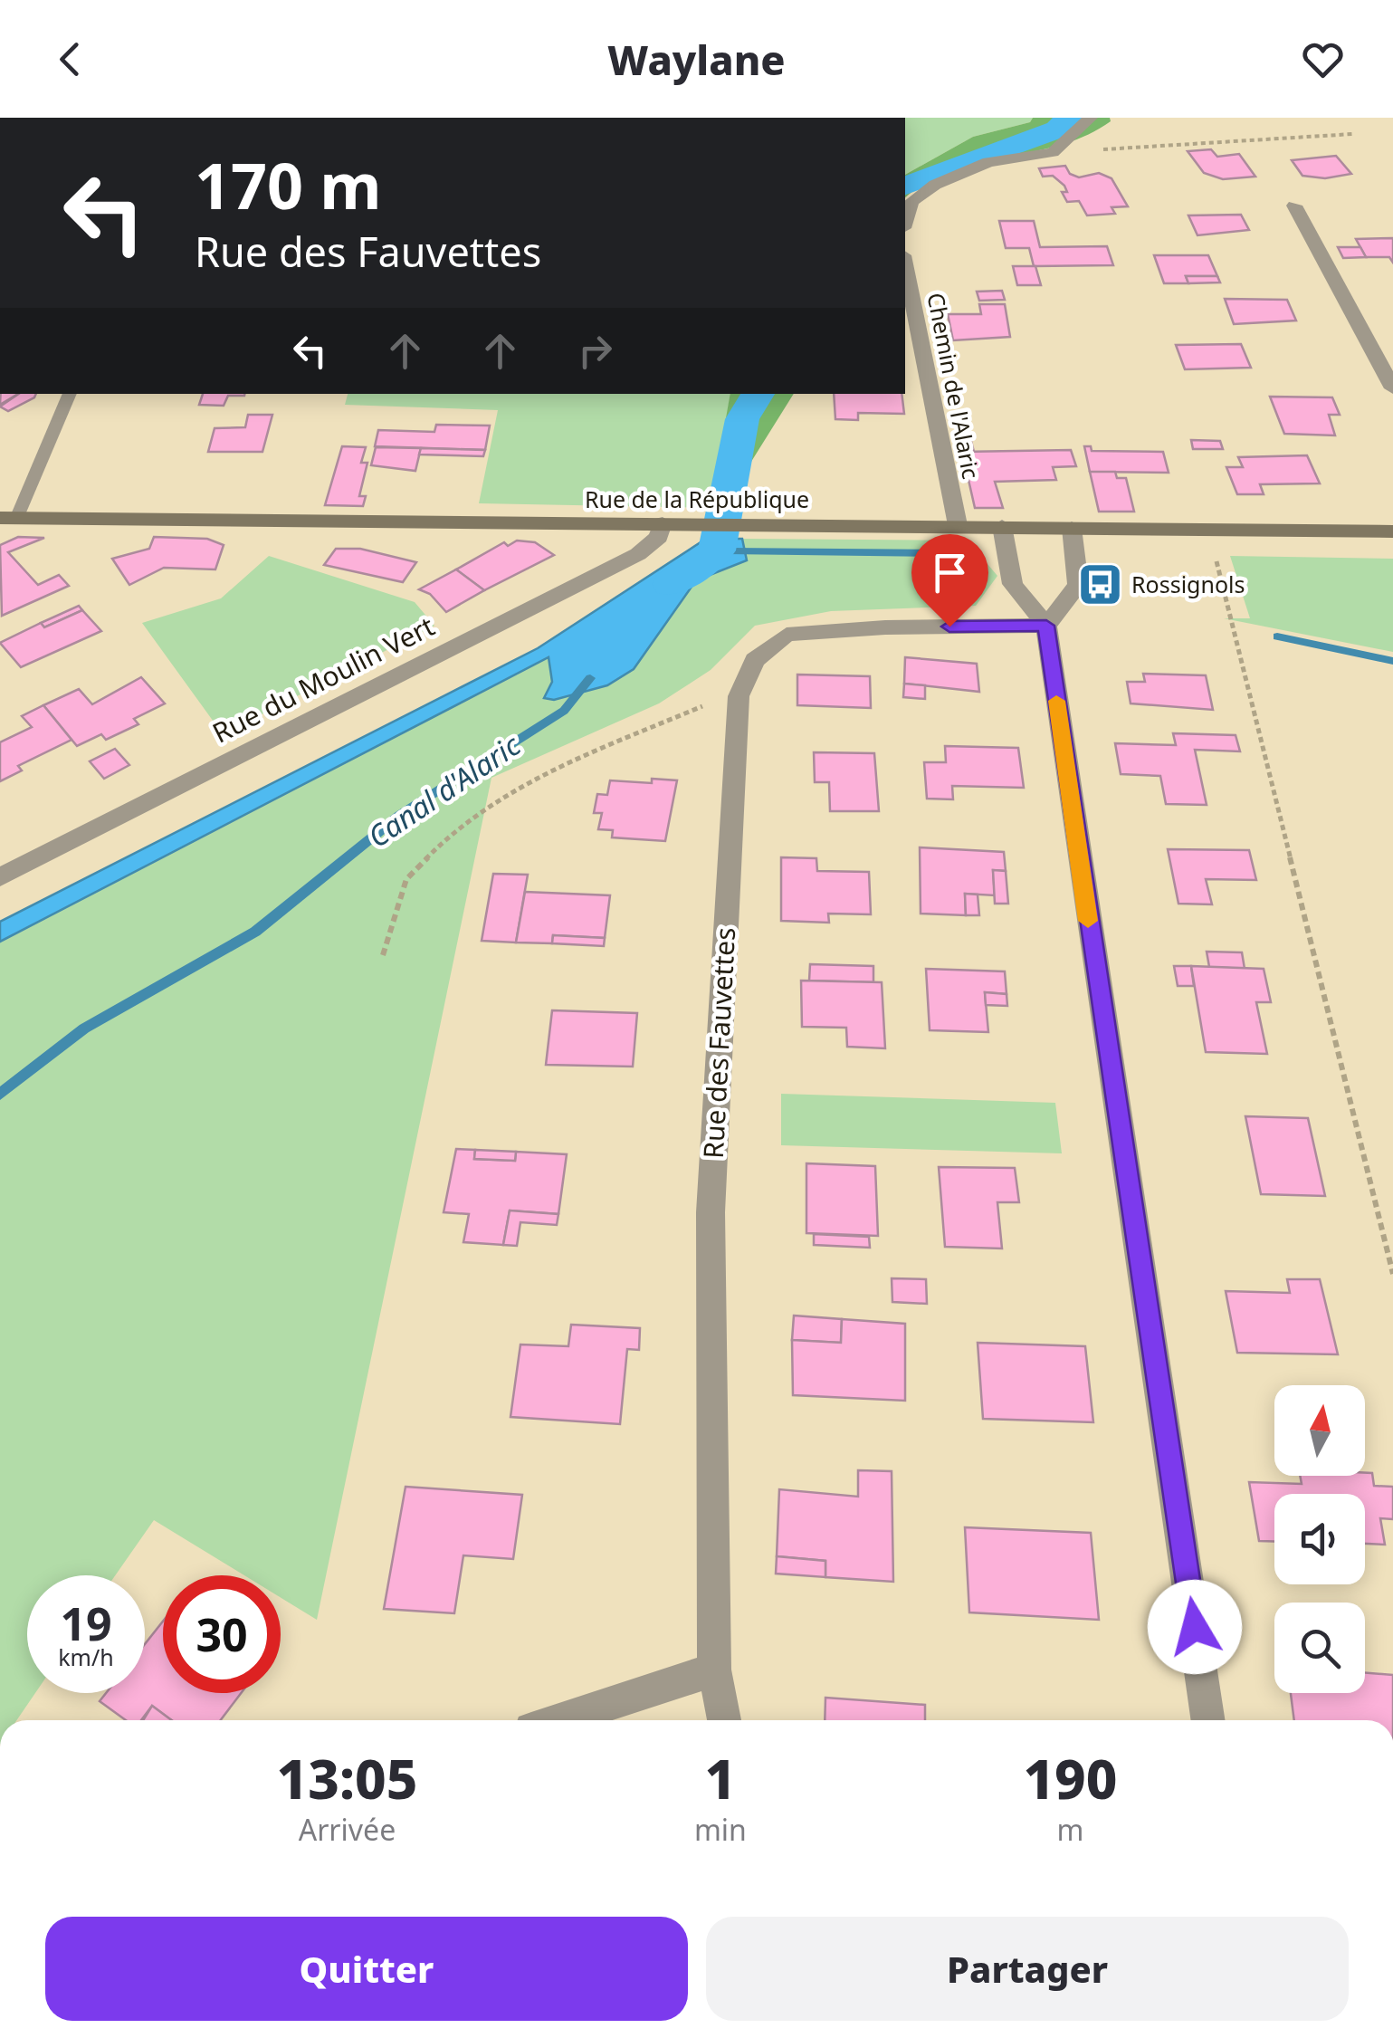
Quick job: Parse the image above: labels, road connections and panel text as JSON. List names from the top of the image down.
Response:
{
  "streets": {
    "street": [
      "Chemin de l'Alaric",
      "Rue de la République",
      "Rue du Moulin Vert",
      "Rue des Fauvettes"
    ]
  },
  "crossings": [
    ["Chemin de l'Alaric", "Rue de la République"],
    ["Rue de la République", "Rue du Moulin Vert"]
  ],
  "water": ["Canal d'Alaric"],
  "places": {
    "bus stop": ["Rossignols"]
  },
  "north": "top",
  "page": {
    "header": "Waylane",
    "turn": ["170 m", "Rue des Fauvettes"],
    "speed": "19 km/h",
    "limit": "30",
    "eta": [
      "13:05",
      "Arrivée",
      "1",
      "min",
      "190",
      "m"
    ],
    "buttons": ["Quitter", "Partager"]
  }
}
